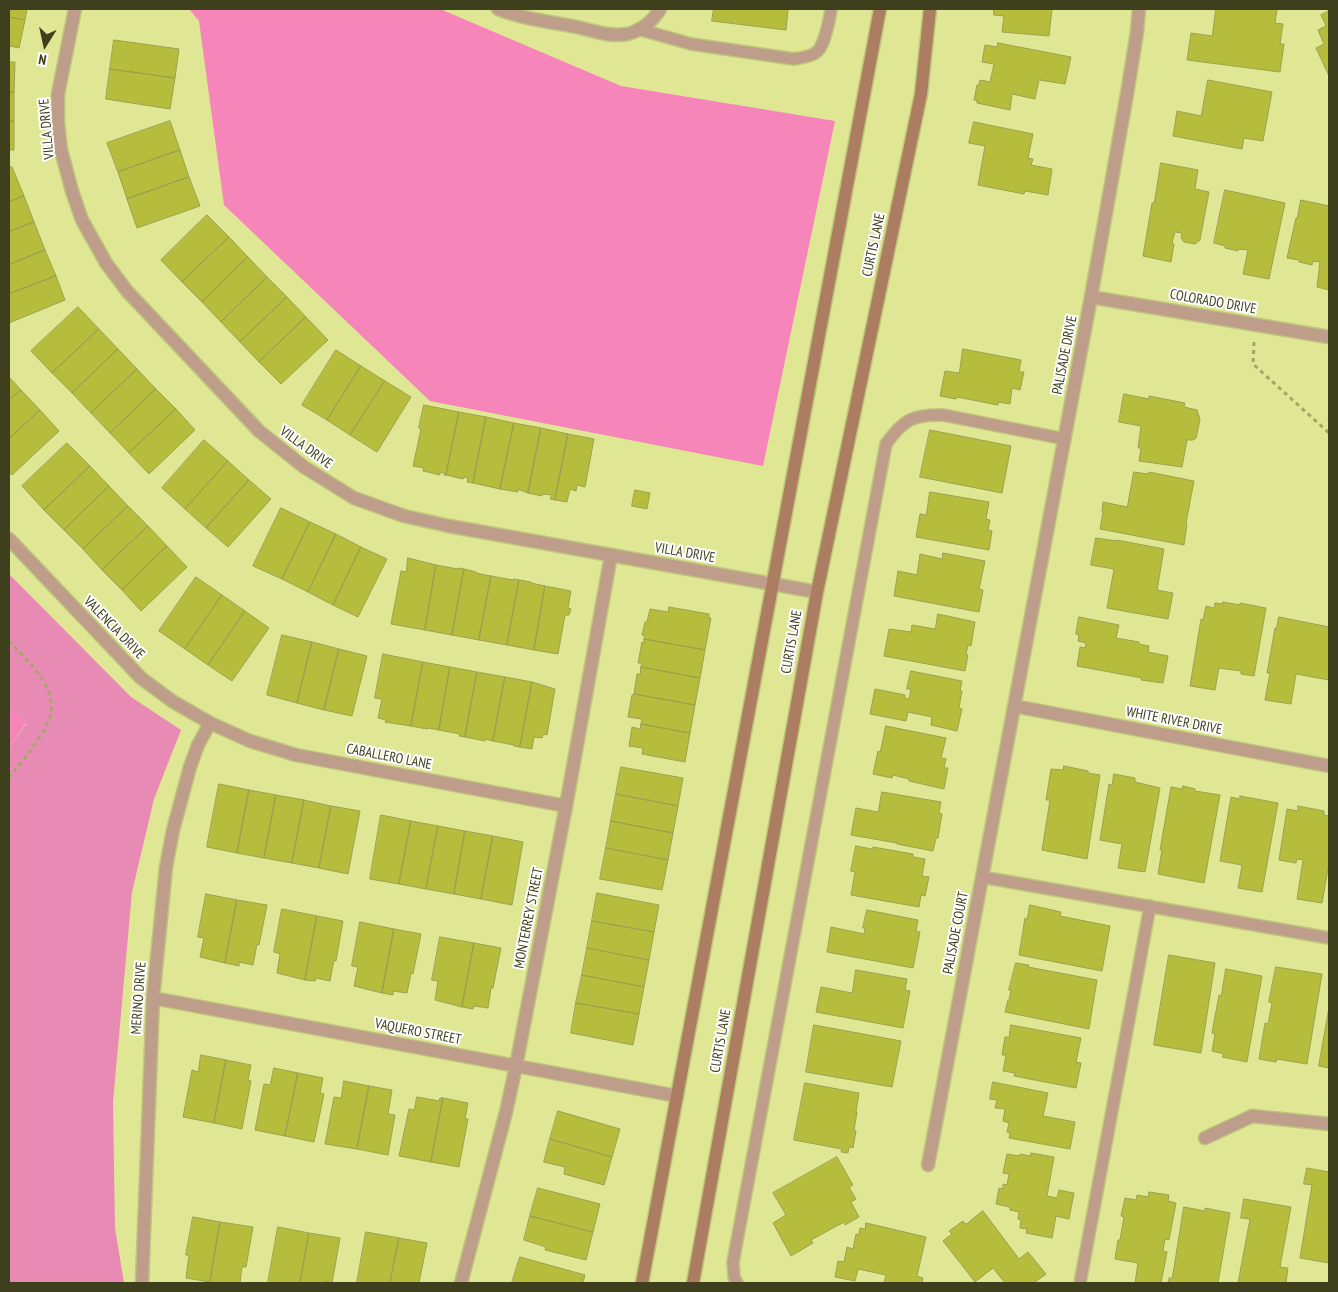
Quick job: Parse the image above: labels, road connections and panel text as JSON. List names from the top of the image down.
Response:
{
  "streets": {
    "street": [
      "VILLA DRIVE",
      "CURTIS LANE",
      "COLORADO DRIVE",
      "PALISADE DRIVE",
      "VALENCIA DRIVE",
      "WHITE RIVER DRIVE",
      "CABALLERO LANE",
      "MONTERREY STREET",
      "PALISADE COURT",
      "MERINO DRIVE",
      "VAQUERO STREET"
    ]
  },
  "crossings": [
    ["VILLA DRIVE", "CURTIS LANE"],
    ["VILLA DRIVE", "MONTERREY STREET"],
    ["COLORADO DRIVE", "PALISADE DRIVE"],
    ["PALISADE DRIVE", "WHITE RIVER DRIVE"],
    ["PALISADE DRIVE", "PALISADE COURT"],
    ["VALENCIA DRIVE", "CABALLERO LANE"],
    ["VALENCIA DRIVE", "MERINO DRIVE"],
    ["WHITE RIVER DRIVE", "PALISADE COURT"],
    ["CABALLERO LANE", "MONTERREY STREET"],
    ["CABALLERO LANE", "MERINO DRIVE"],
    ["MONTERREY STREET", "VAQUERO STREET"],
    ["MERINO DRIVE", "VAQUERO STREET"]
  ],
  "north": "bottom"
}
